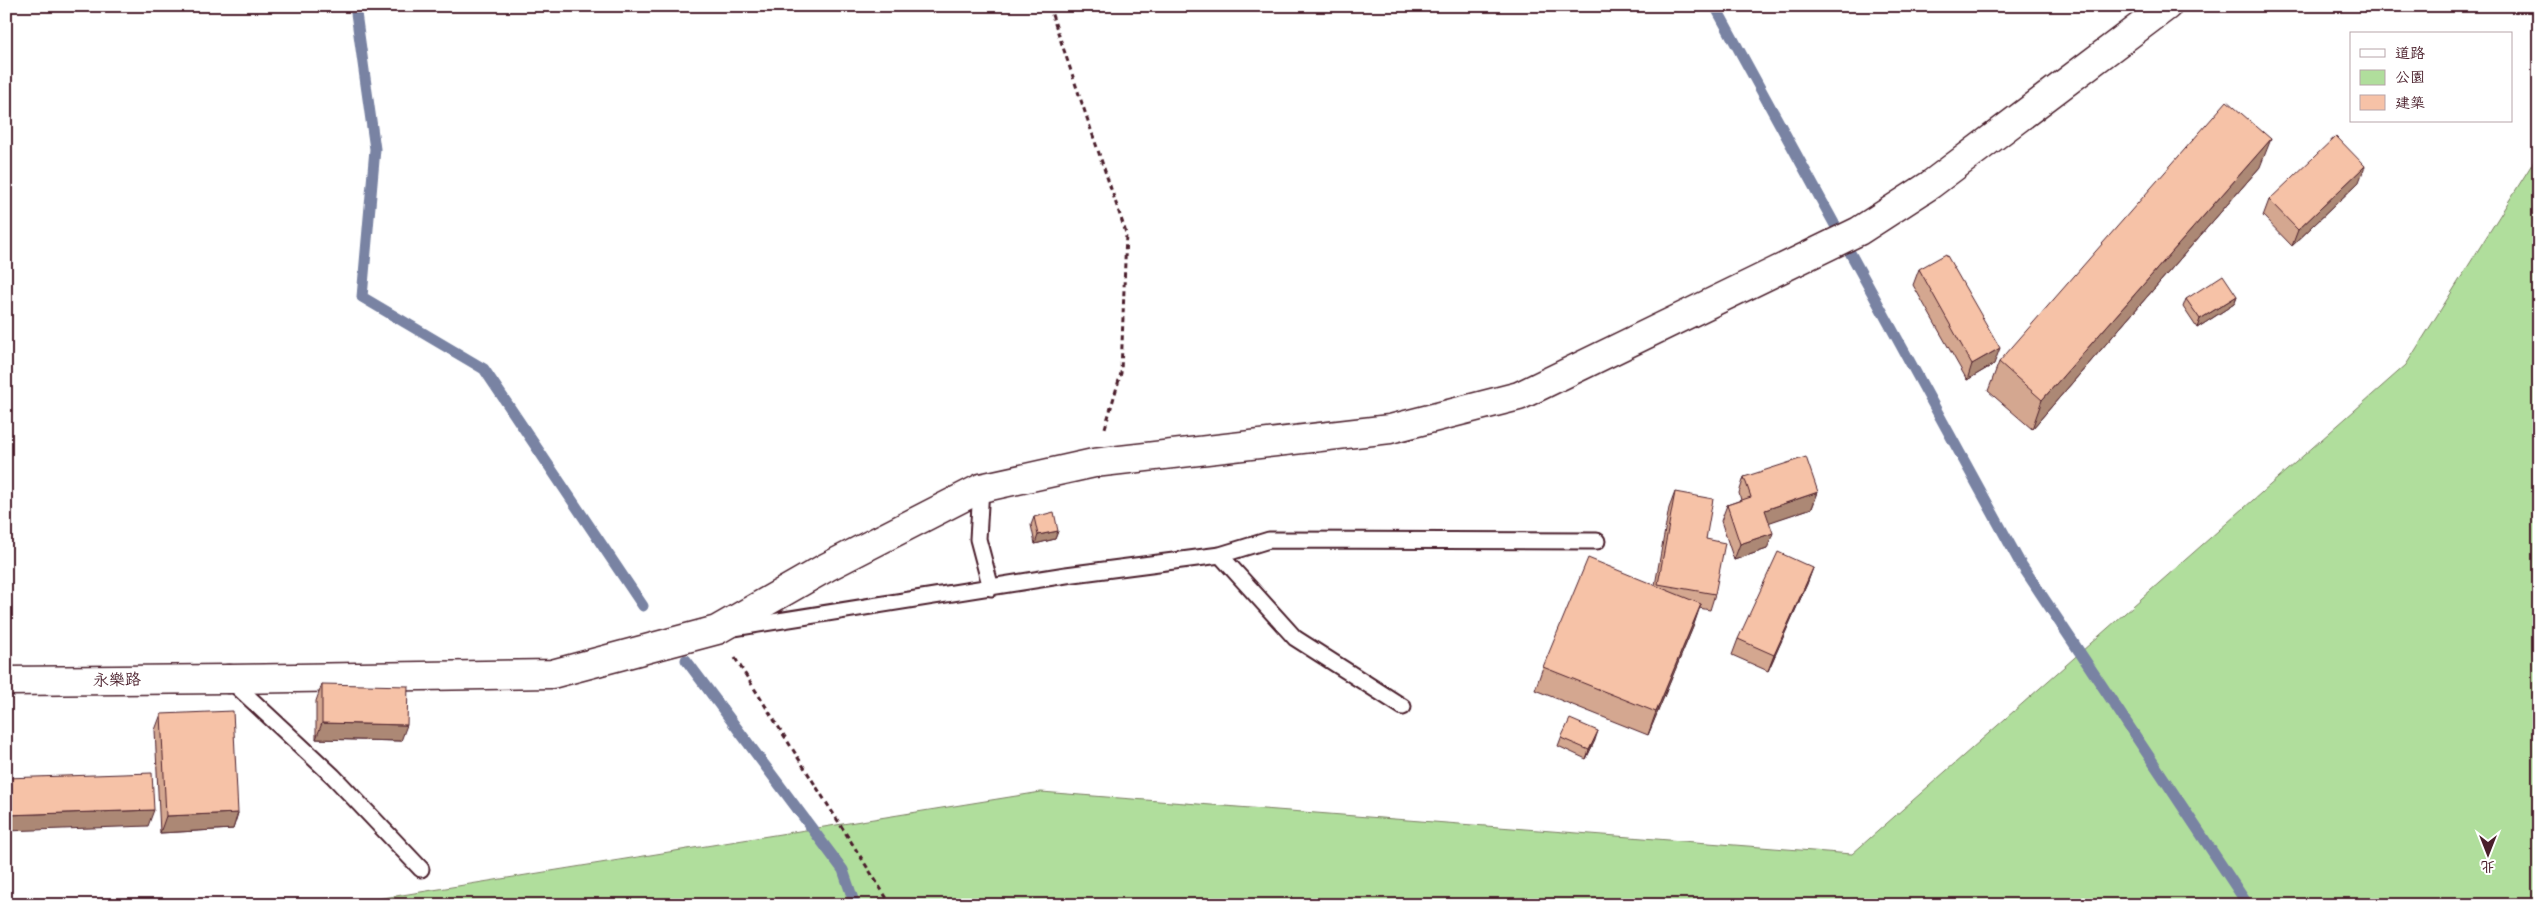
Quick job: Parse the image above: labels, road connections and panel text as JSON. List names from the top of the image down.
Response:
{
  "streets": {
    "street": ["永樂路"]
  },
  "legend": ["道路", "公園", "建築"],
  "north": "bottom"
}
